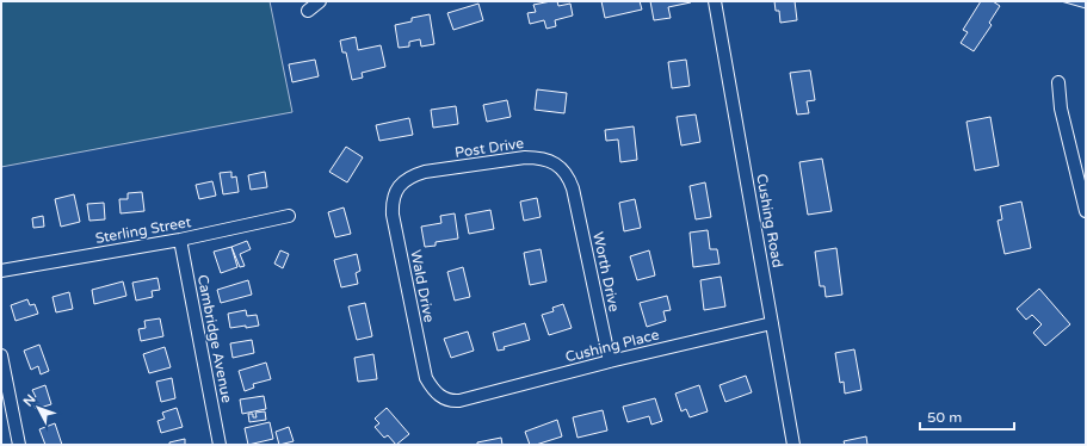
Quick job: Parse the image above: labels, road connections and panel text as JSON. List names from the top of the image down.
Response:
{
  "streets": {
    "street": [
      "Post Drive",
      "Cushing Road",
      "Sterling Street",
      "Worth Drive",
      "Wald Drive",
      "Cambridge Avenue",
      "Cushing Place"
    ]
  },
  "crossings": [
    ["Post Drive", "Worth Drive"],
    ["Post Drive", "Wald Drive"],
    ["Cushing Road", "Cushing Place"],
    ["Sterling Street", "Cambridge Avenue"],
    ["Worth Drive", "Cushing Place"],
    ["Wald Drive", "Cushing Place"]
  ],
  "scale_bar": "50 m",
  "north": "top left"
}
